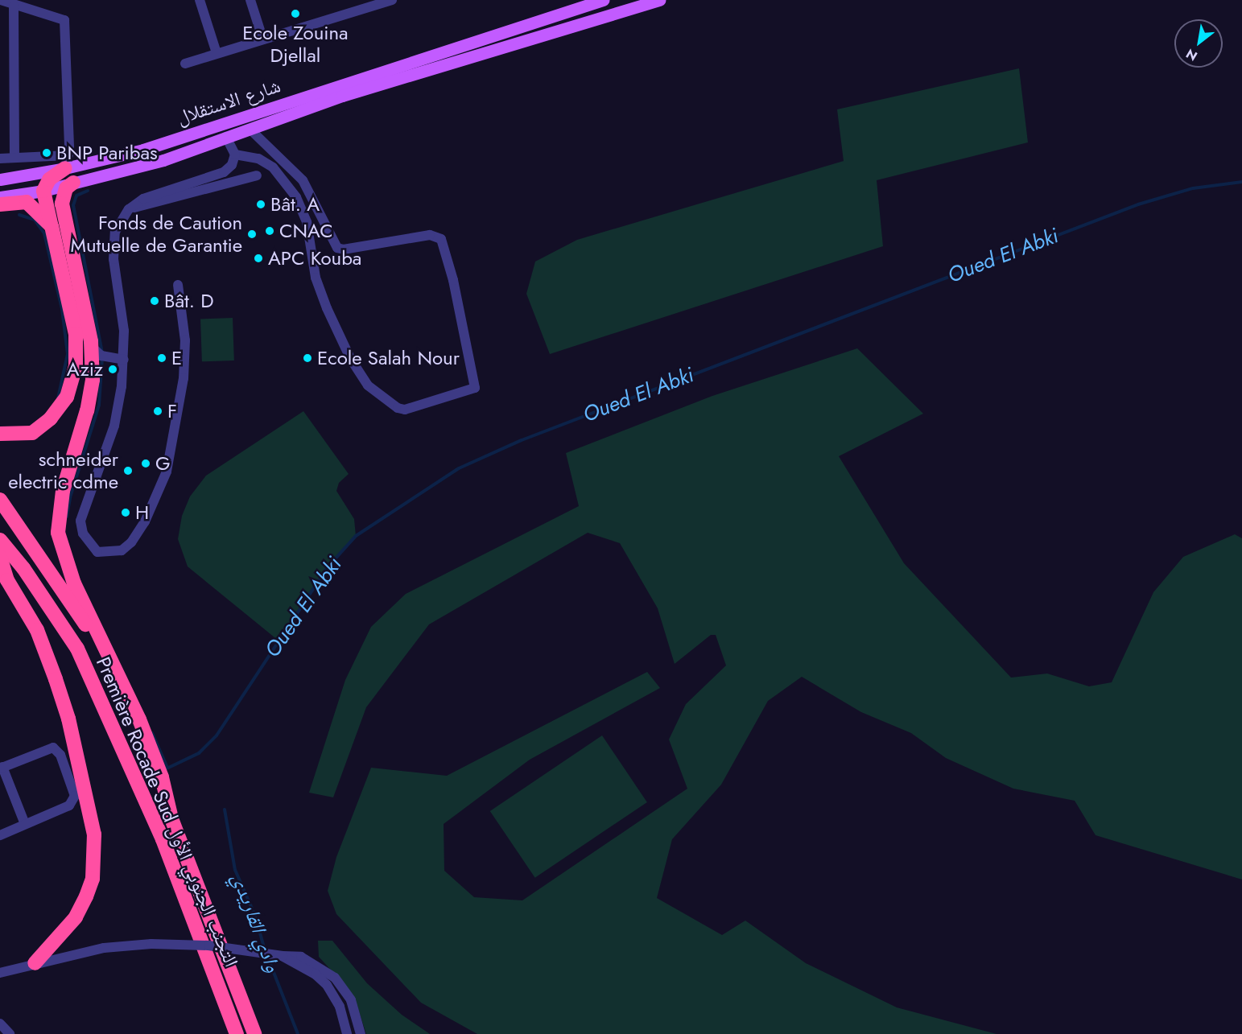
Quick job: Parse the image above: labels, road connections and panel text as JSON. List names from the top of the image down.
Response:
{
  "streets": {
    "highway": ["Première Rocade Sud التجنب الجنوبي الأول"],
    "main road": ["شارع الاستقلال"]
  },
  "water": ["Oued El Abki", "وادي القاريدي"],
  "places": [
    "Ecole Zouina Djellal",
    "BNP Paribas",
    "Bât. A",
    "CNAC",
    "Fonds de Caution Mutuelle de Garantie",
    "APC Kouba",
    "Bât. D",
    "E",
    "Ecole Salah Nour",
    "Aziz",
    "F",
    "G",
    "schneider electric cdme",
    "H"
  ],
  "north": "bottom left"
}
